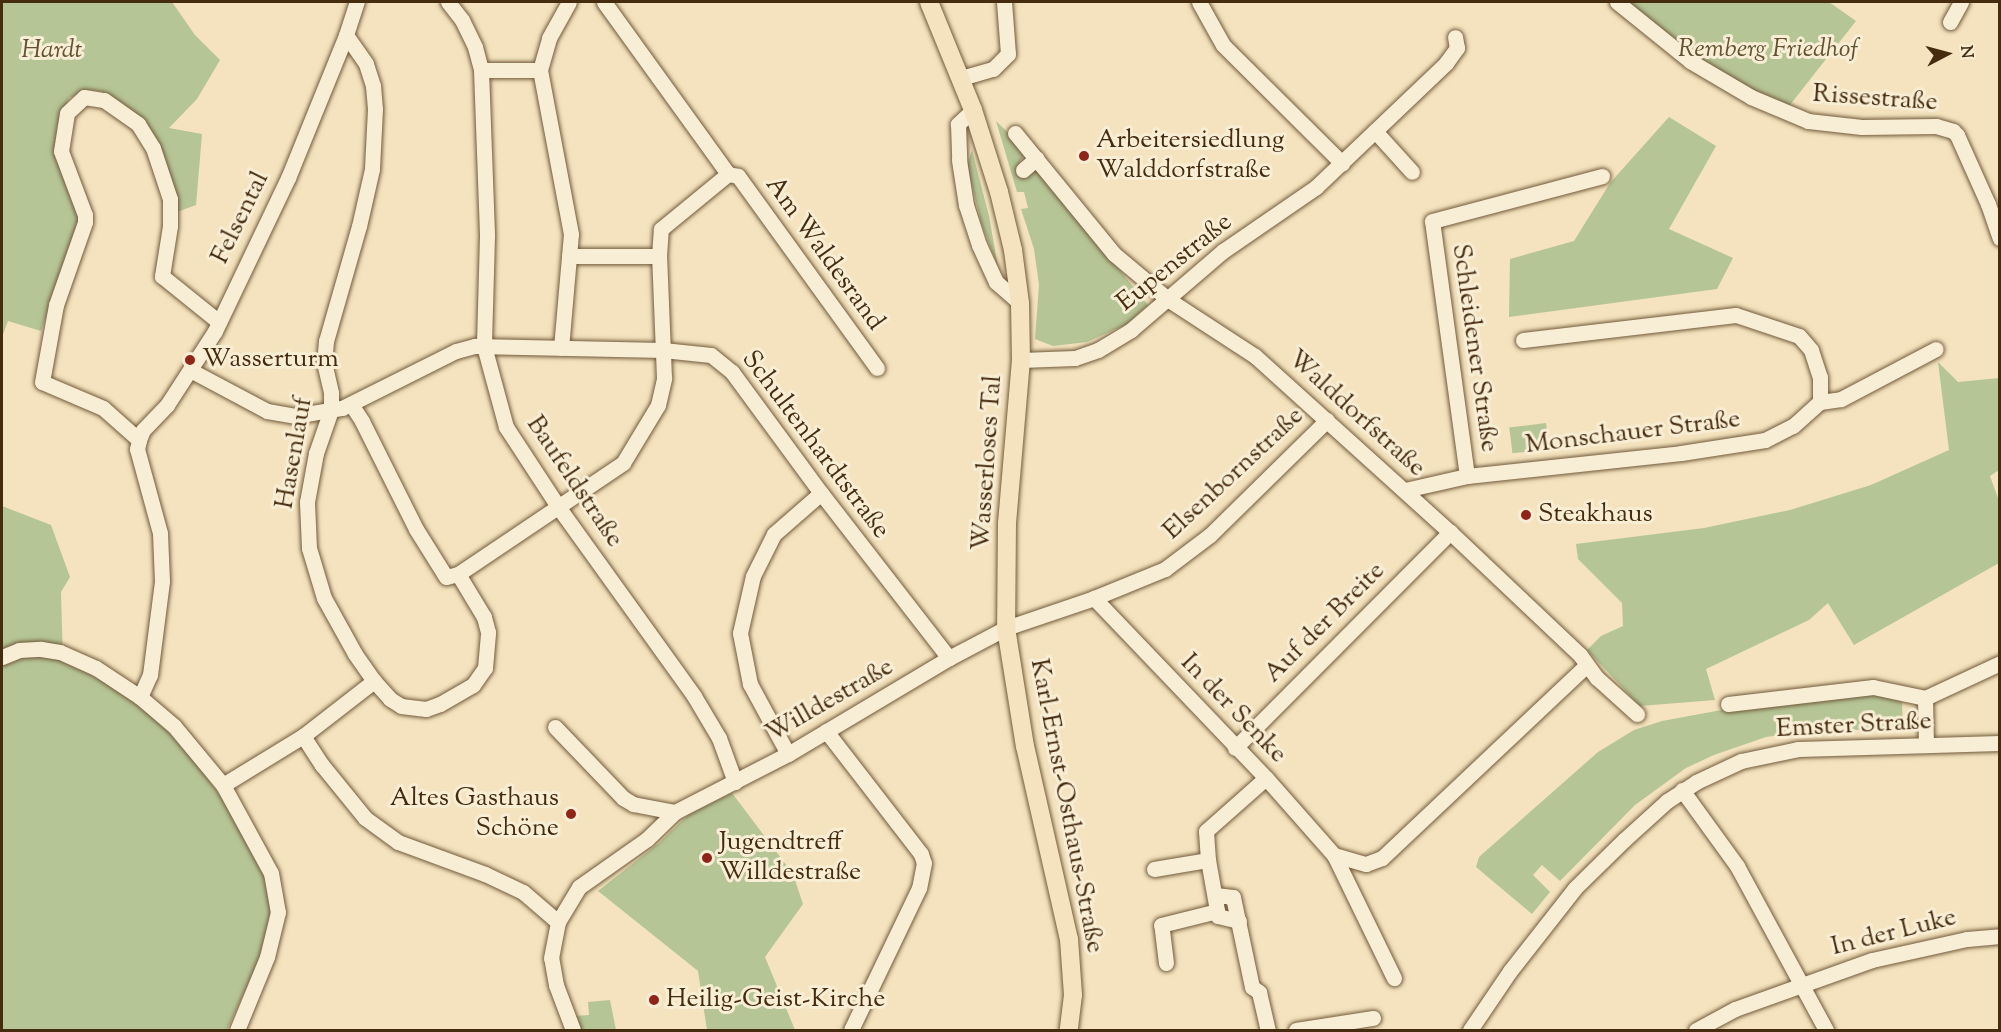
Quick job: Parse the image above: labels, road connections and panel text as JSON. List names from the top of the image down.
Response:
{
  "streets": {
    "main road": ["Wasserloses Tal", "Karl-Ernst-Osthaus-Straße"],
    "street": [
      "Rissestraße",
      "Felsental",
      "Am Waldesrand",
      "Eupenstraße",
      "Schleidener Straße",
      "Walddorfstraße",
      "Monschauer Straße",
      "Schultenhardtstraße",
      "Hasenlauf",
      "Elsenbornstraße",
      "Baufeldstraße",
      "Auf der Breite",
      "Willdestraße",
      "In der Senke",
      "Emster Straße",
      "In der Luke"
    ]
  },
  "crossings": [
    ["Felsental", "Schultenhardtstraße"],
    ["Felsental", "Hasenlauf"],
    ["Am Waldesrand", "Schultenhardtstraße"],
    ["Am Waldesrand", "Hasenlauf"],
    ["Am Waldesrand", "Baufeldstraße"],
    ["Eupenstraße", "Walddorfstraße"],
    ["Eupenstraße", "Wasserloses Tal"],
    ["Schleidener Straße", "Monschauer Straße"],
    ["Walddorfstraße", "Monschauer Straße"],
    ["Walddorfstraße", "Elsenbornstraße"],
    ["Walddorfstraße", "Auf der Breite"],
    ["Schultenhardtstraße", "Hasenlauf"],
    ["Schultenhardtstraße", "Baufeldstraße"],
    ["Schultenhardtstraße", "Willdestraße"],
    ["Wasserloses Tal", "Elsenbornstraße"],
    ["Wasserloses Tal", "Willdestraße"],
    ["Wasserloses Tal", "Karl-Ernst-Osthaus-Straße"],
    ["Elsenbornstraße", "Willdestraße"],
    ["Elsenbornstraße", "In der Senke"],
    ["Elsenbornstraße", "Karl-Ernst-Osthaus-Straße"],
    ["Baufeldstraße", "Willdestraße"],
    ["Auf der Breite", "In der Senke"],
    ["Willdestraße", "Karl-Ernst-Osthaus-Straße"]
  ],
  "parks": ["Remberg Friedhof", "Hardt"],
  "places": [
    "Arbeitersiedlung Walddorfstraße",
    "Wasserturm",
    "Steakhaus",
    "Altes Gasthaus Schöne",
    "Jugendtreff Willdestraße",
    "Heilig-Geist-Kirche"
  ],
  "north": "right"
}
